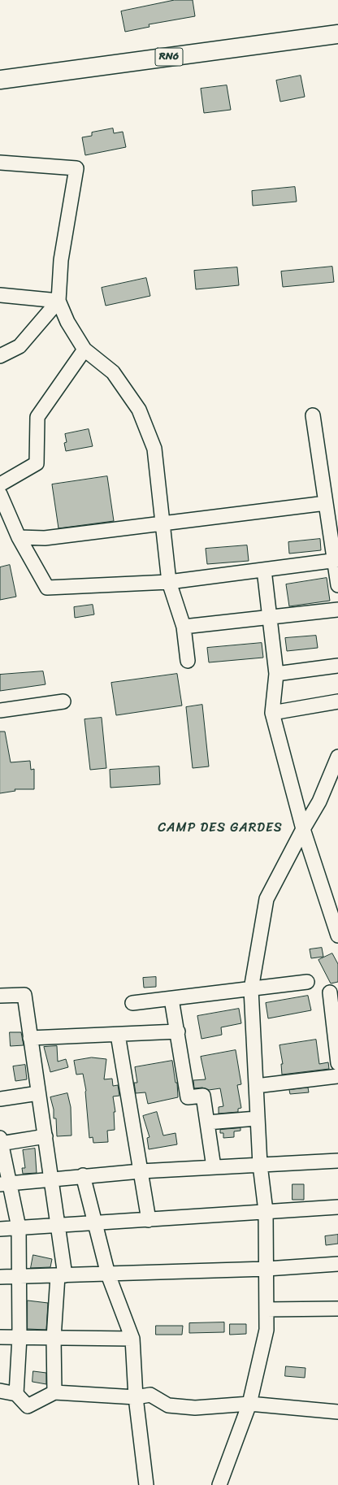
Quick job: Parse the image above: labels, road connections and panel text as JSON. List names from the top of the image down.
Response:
{
  "streets": {
    "highway": ["RN6"]
  },
  "districts": ["CAMP DES GARDES"]
}
